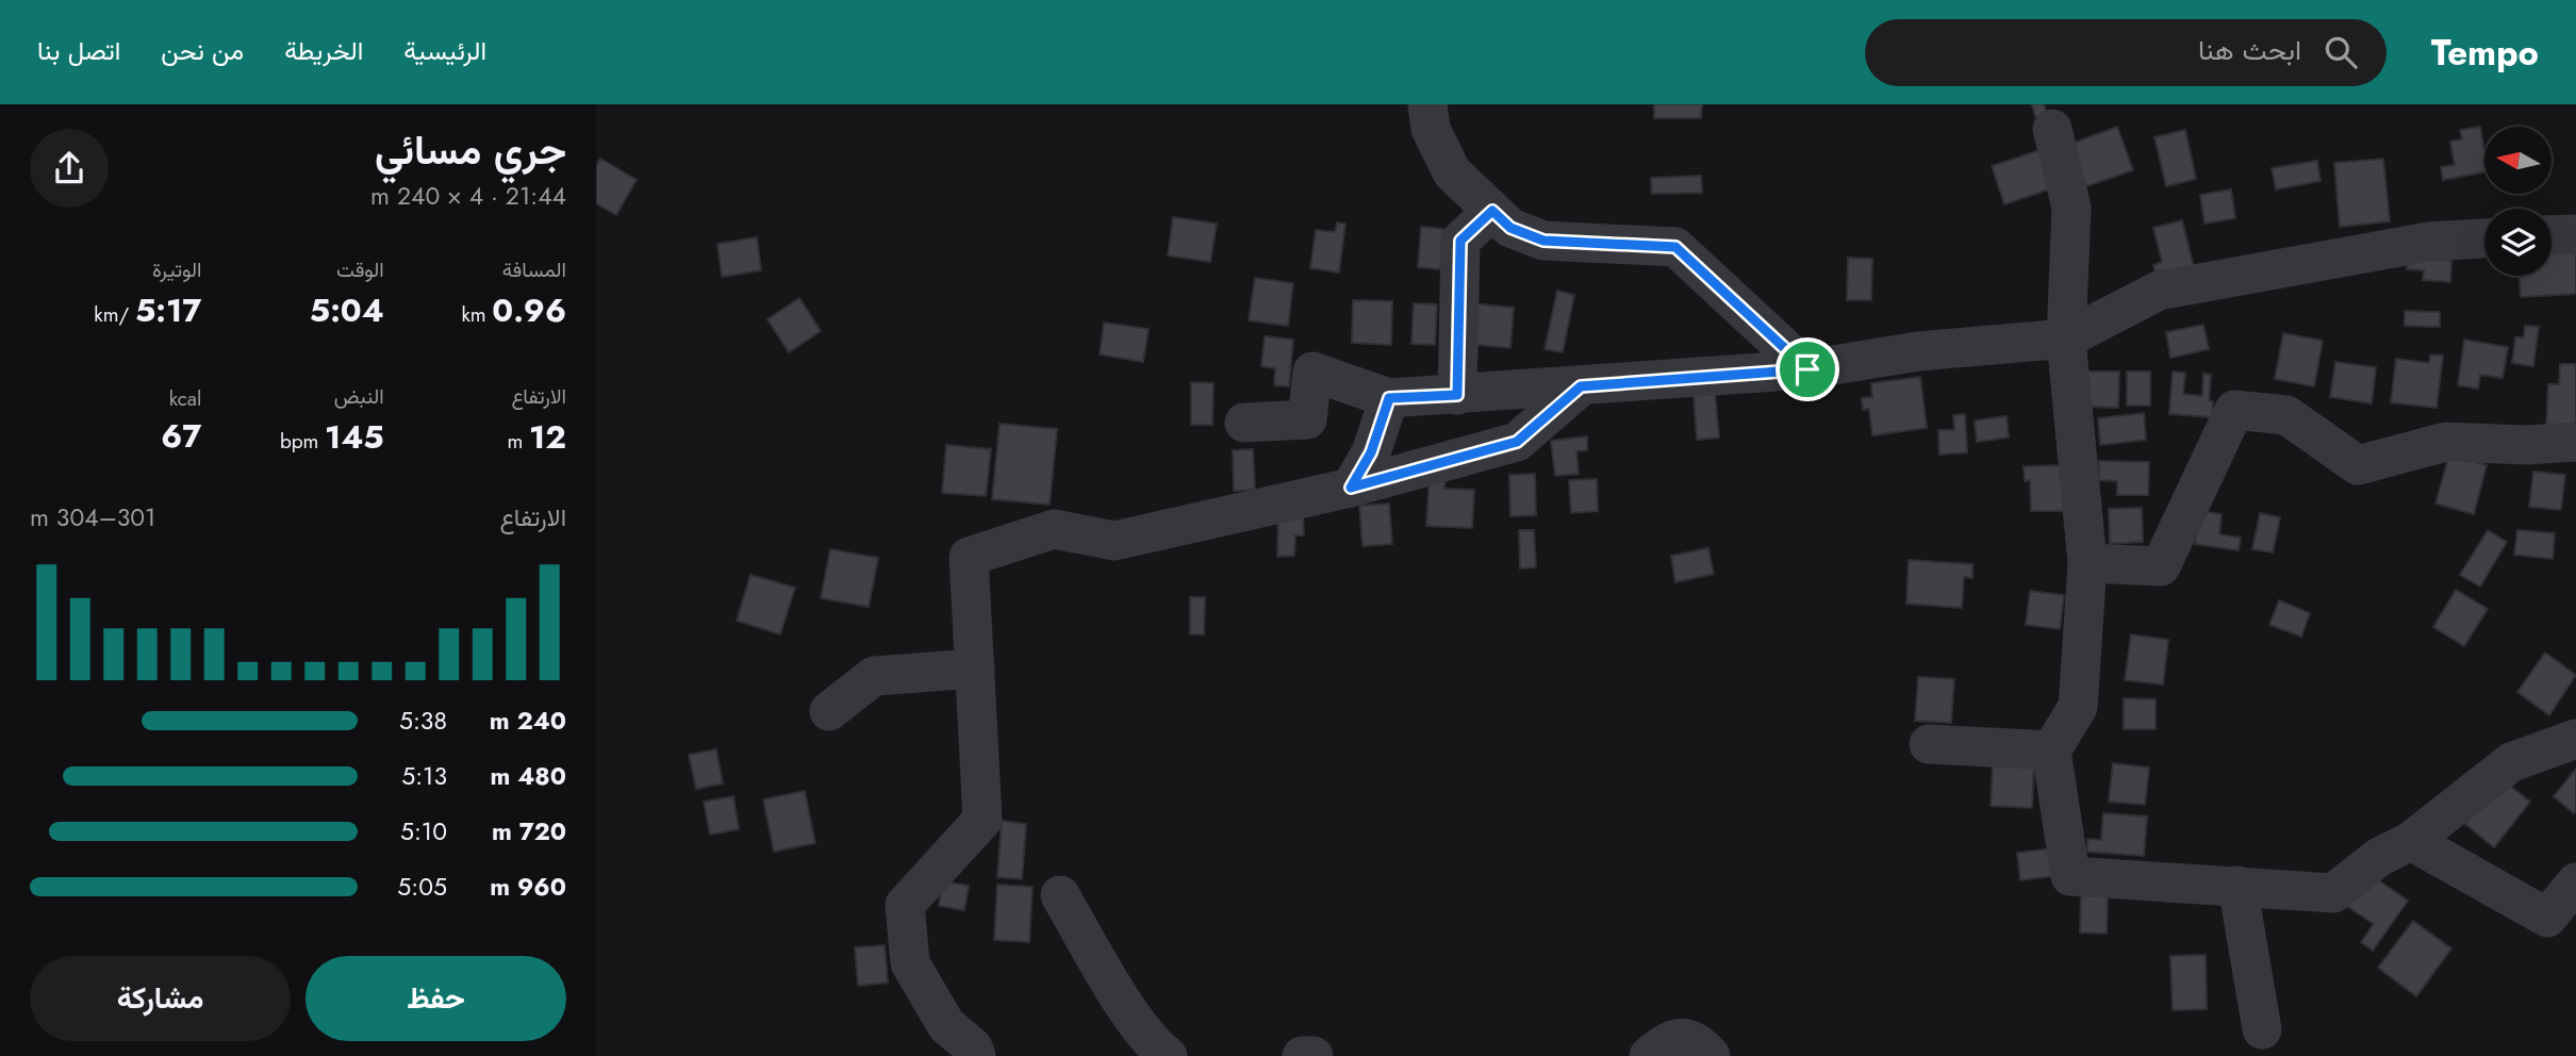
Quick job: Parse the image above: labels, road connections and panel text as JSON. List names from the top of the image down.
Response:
{
  "north": "left",
  "page": {
    "header": "Tempo",
    "search": "ابحث هنا",
    "nav": [
      "الرئيسية",
      "الخريطة",
      "من نحن",
      "اتصل بنا"
    ],
    "heading": ["جري مسائي", "21:44 · 4 × 240 m"],
    "stats": [
      ["المسافة", "0.96 km"],
      ["الوقت", "5:04"],
      ["الوتيرة", "5:17 /km"],
      ["الارتفاع", "12 m"],
      ["النبض", "145 bpm"],
      ["kcal", "67"]
    ],
    "chart": ["الارتفاع", "301–304 m"],
    "list": [
      {
        "name": "240 m",
        "note": "5:38"
      },
      {
        "name": "480 m",
        "note": "5:13"
      },
      {
        "name": "720 m",
        "note": "5:10"
      },
      {
        "name": "960 m",
        "note": "5:05"
      }
    ],
    "buttons": ["حفظ", "مشاركة"]
  }
}
